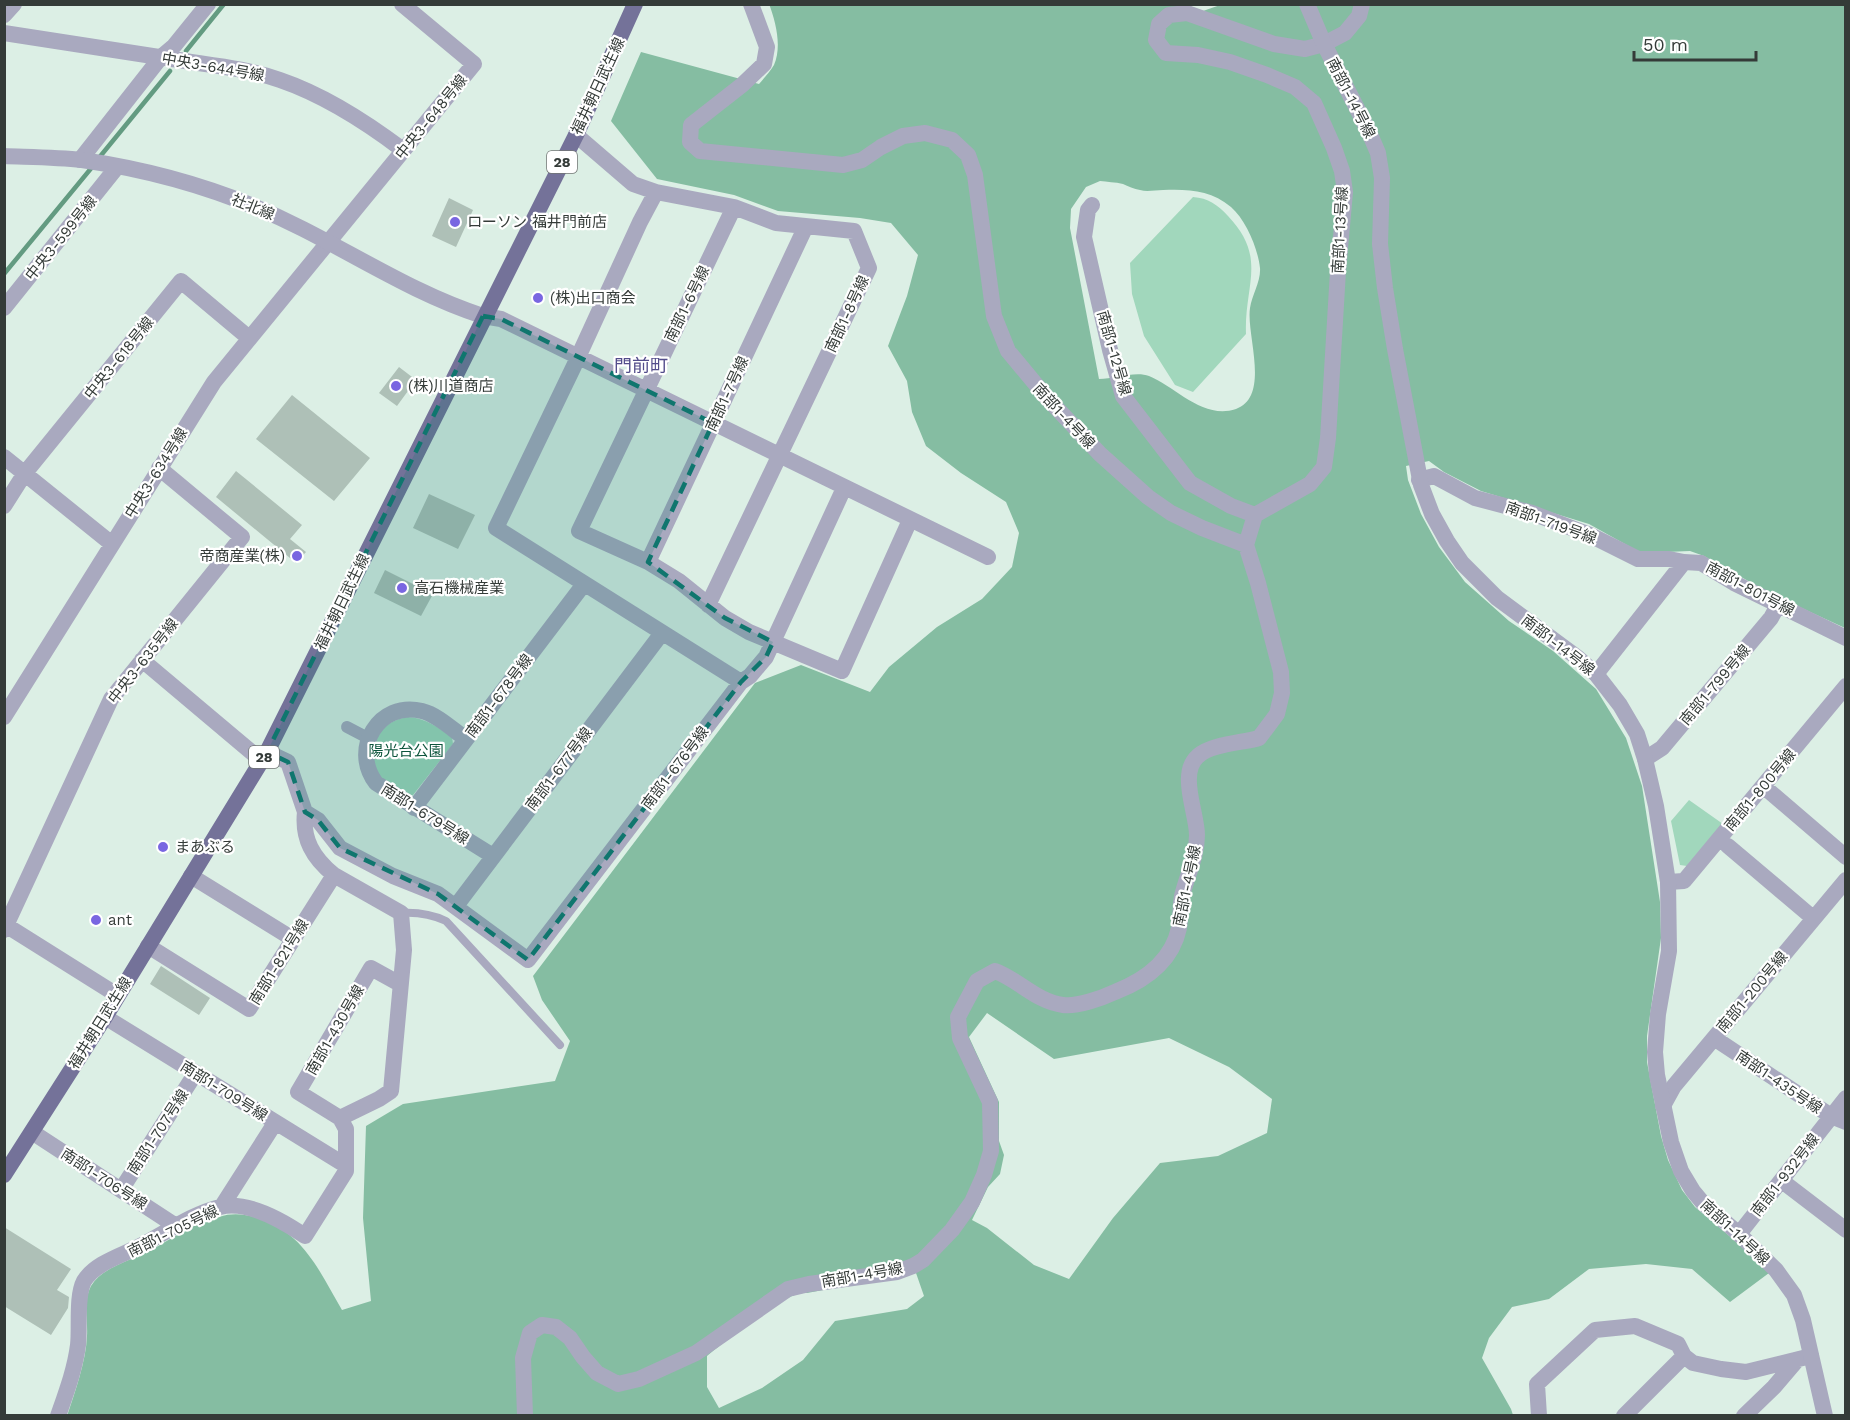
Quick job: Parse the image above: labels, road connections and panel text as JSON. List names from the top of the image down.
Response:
{
  "streets": {
    "main road": ["福井朝日武生線", "28"],
    "street": [
      "中央3-644号線",
      "南部1-14号線",
      "中央3-648号線",
      "社北線",
      "南部1-13号線",
      "中央3-599号線",
      "南部1-6号線",
      "南部1-8号線",
      "南部1-12号線",
      "中央3-618号線",
      "南部1-7号線",
      "南部1-4号線",
      "中央3-634号線",
      "南部1-719号線",
      "南部1-801号線",
      "中央3-635号線",
      "南部1-799号線",
      "南部1-678号線",
      "南部1-676号線",
      "南部1-677号線",
      "南部1-800号線",
      "南部1-679号線",
      "南部1-821号線",
      "南部1-200号線",
      "南部1-430号線",
      "南部1-435号線",
      "南部1-709号線",
      "南部1-707号線",
      "南部1-932号線",
      "南部1-706号線",
      "南部1-705号線"
    ]
  },
  "crossings": [
    ["中央3-644号線", "中央3-648号線"],
    ["中央3-644号線", "中央3-599号線"],
    ["福井朝日武生線", "社北線"],
    ["福井朝日武生線", "南部1-8号線"],
    ["福井朝日武生線", "南部1-676号線"],
    ["福井朝日武生線", "南部1-821号線"],
    ["福井朝日武生線", "南部1-709号線"],
    ["福井朝日武生線", "南部1-706号線"],
    ["南部1-14号線", "南部1-13号線"],
    ["南部1-14号線", "南部1-719号線"],
    ["南部1-14号線", "南部1-801号線"],
    ["南部1-14号線", "南部1-799号線"],
    ["南部1-14号線", "南部1-800号線"],
    ["南部1-14号線", "南部1-200号線"],
    ["南部1-14号線", "南部1-932号線"],
    ["中央3-648号線", "社北線"],
    ["中央3-648号線", "中央3-634号線"],
    ["社北線", "中央3-599号線"],
    ["社北線", "南部1-6号線"],
    ["社北線", "南部1-8号線"],
    ["社北線", "南部1-7号線"],
    ["社北線", "中央3-634号線"],
    ["南部1-13号線", "南部1-12号線"],
    ["南部1-6号線", "南部1-8号線"],
    ["南部1-6号線", "南部1-7号線"],
    ["南部1-8号線", "南部1-7号線"],
    ["中央3-618号線", "中央3-634号線"],
    ["中央3-634号線", "中央3-635号線"],
    ["南部1-719号線", "南部1-801号線"],
    ["南部1-801号線", "南部1-799号線"],
    ["中央3-635号線", "南部1-676号線"],
    ["南部1-678号線", "南部1-679号線"],
    ["南部1-676号線", "南部1-677号線"],
    ["南部1-677号線", "南部1-679号線"],
    ["南部1-200号線", "南部1-435号線"],
    ["南部1-430号線", "南部1-705号線"],
    ["南部1-435号線", "南部1-932号線"],
    ["南部1-709号線", "南部1-707号線"],
    ["南部1-709号線", "南部1-705号線"],
    ["南部1-707号線", "南部1-706号線"],
    ["南部1-706号線", "南部1-705号線"]
  ],
  "districts": ["門前町"],
  "parks": ["陽光台公園"],
  "places": [
    "ローソン 福井門前店",
    "(株)出口商会",
    "(株)川道商店",
    "帝商産業(株)",
    "高石機械産業",
    "まあぶる",
    "ant"
  ],
  "scale_bar": "50 m"
}
